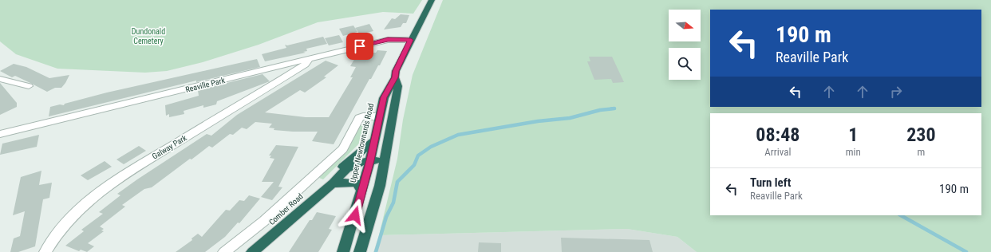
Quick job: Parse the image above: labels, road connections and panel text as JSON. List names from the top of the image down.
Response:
{
  "streets": {
    "highway": ["Upper Newtownards Road", "Comber Road"],
    "street": ["Reaville Park", "Galway Park"]
  },
  "crossings": [
    ["Reaville Park", "Upper Newtownards Road"],
    ["Reaville Park", "Galway Park"],
    ["Upper Newtownards Road", "Comber Road"]
  ],
  "parks": ["Dundonald Cemetery"],
  "north": "right",
  "page": {
    "turn": ["190 m", "Reaville Park"],
    "eta": [
      "08:48",
      "Arrival",
      "1",
      "min",
      "230",
      "m"
    ],
    "list": [
      {
        "name": "Turn left",
        "note": "Reaville Park",
        "value": "190 m"
      }
    ]
  }
}
